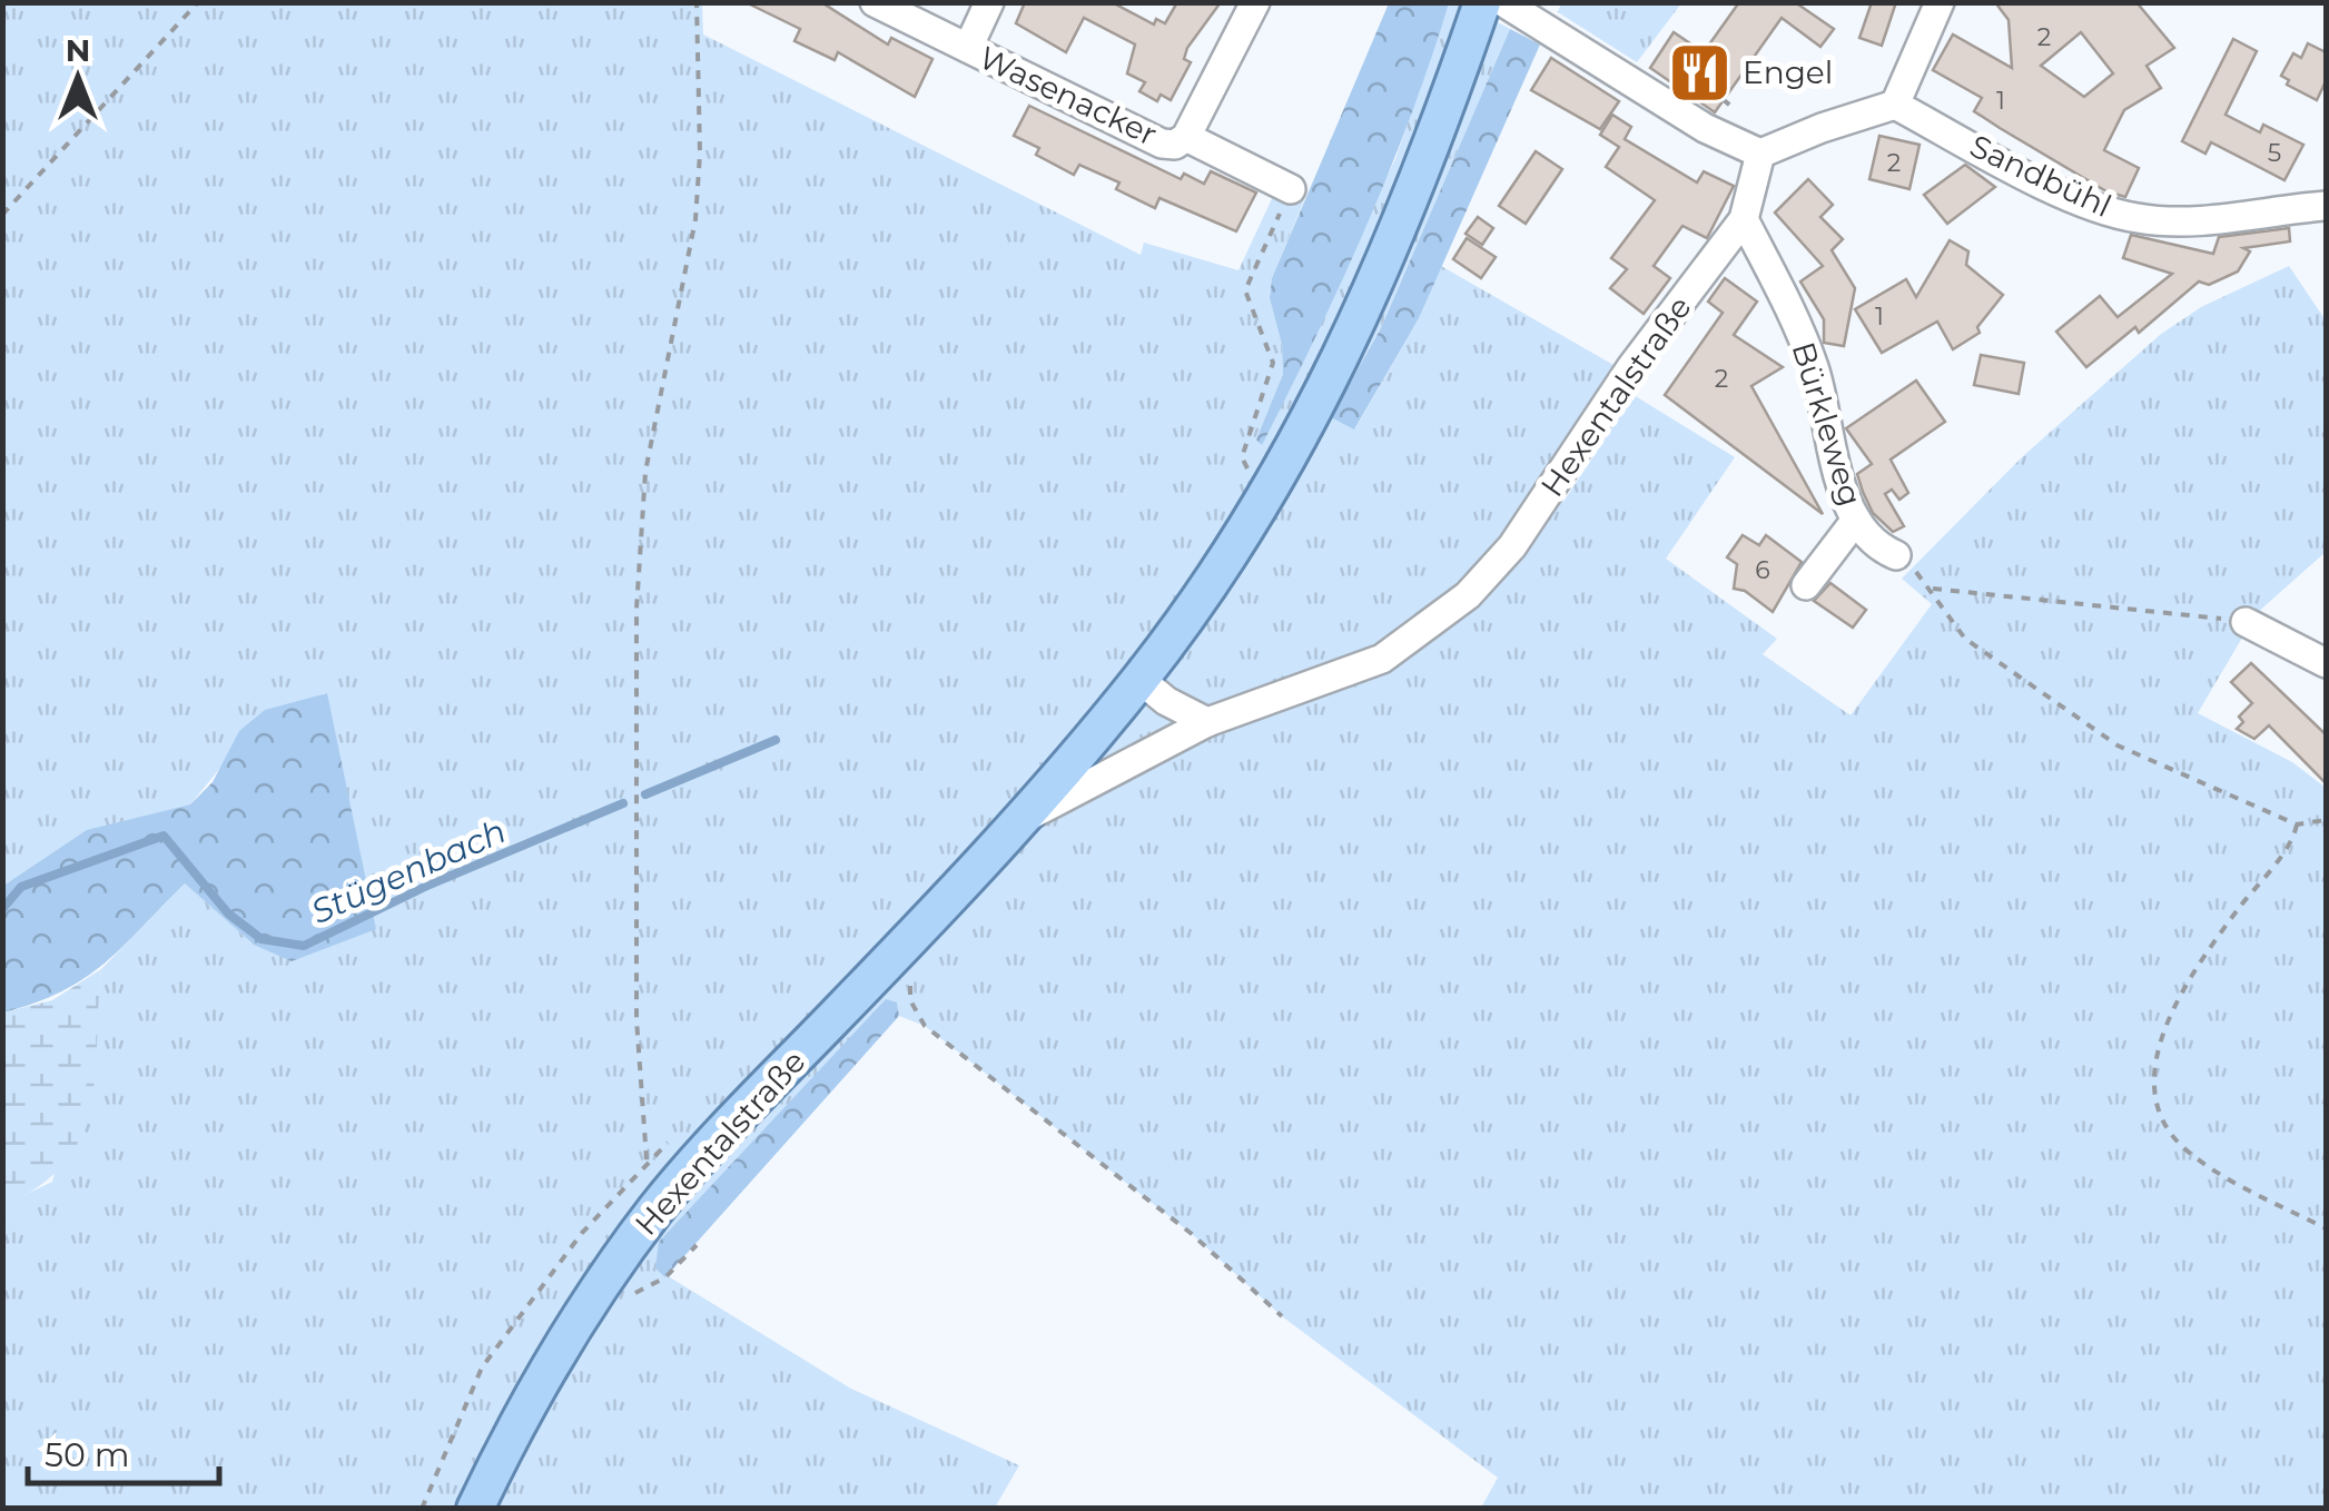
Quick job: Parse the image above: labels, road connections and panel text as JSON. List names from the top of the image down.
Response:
{
  "streets": {
    "main road": ["Hexentalstraße"],
    "street": ["Wasenacker", "Sandbühl", "Bürkleweg"]
  },
  "crossings": [
    ["Hexentalstraße", "Bürkleweg"]
  ],
  "water": ["Stügenbach"],
  "places": {
    "restaurant": ["Engel"]
  },
  "house_numbers": [
    "2",
    "1",
    "5",
    "2",
    "1",
    "2",
    "6"
  ],
  "scale_bar": "50 m",
  "north": "top"
}
